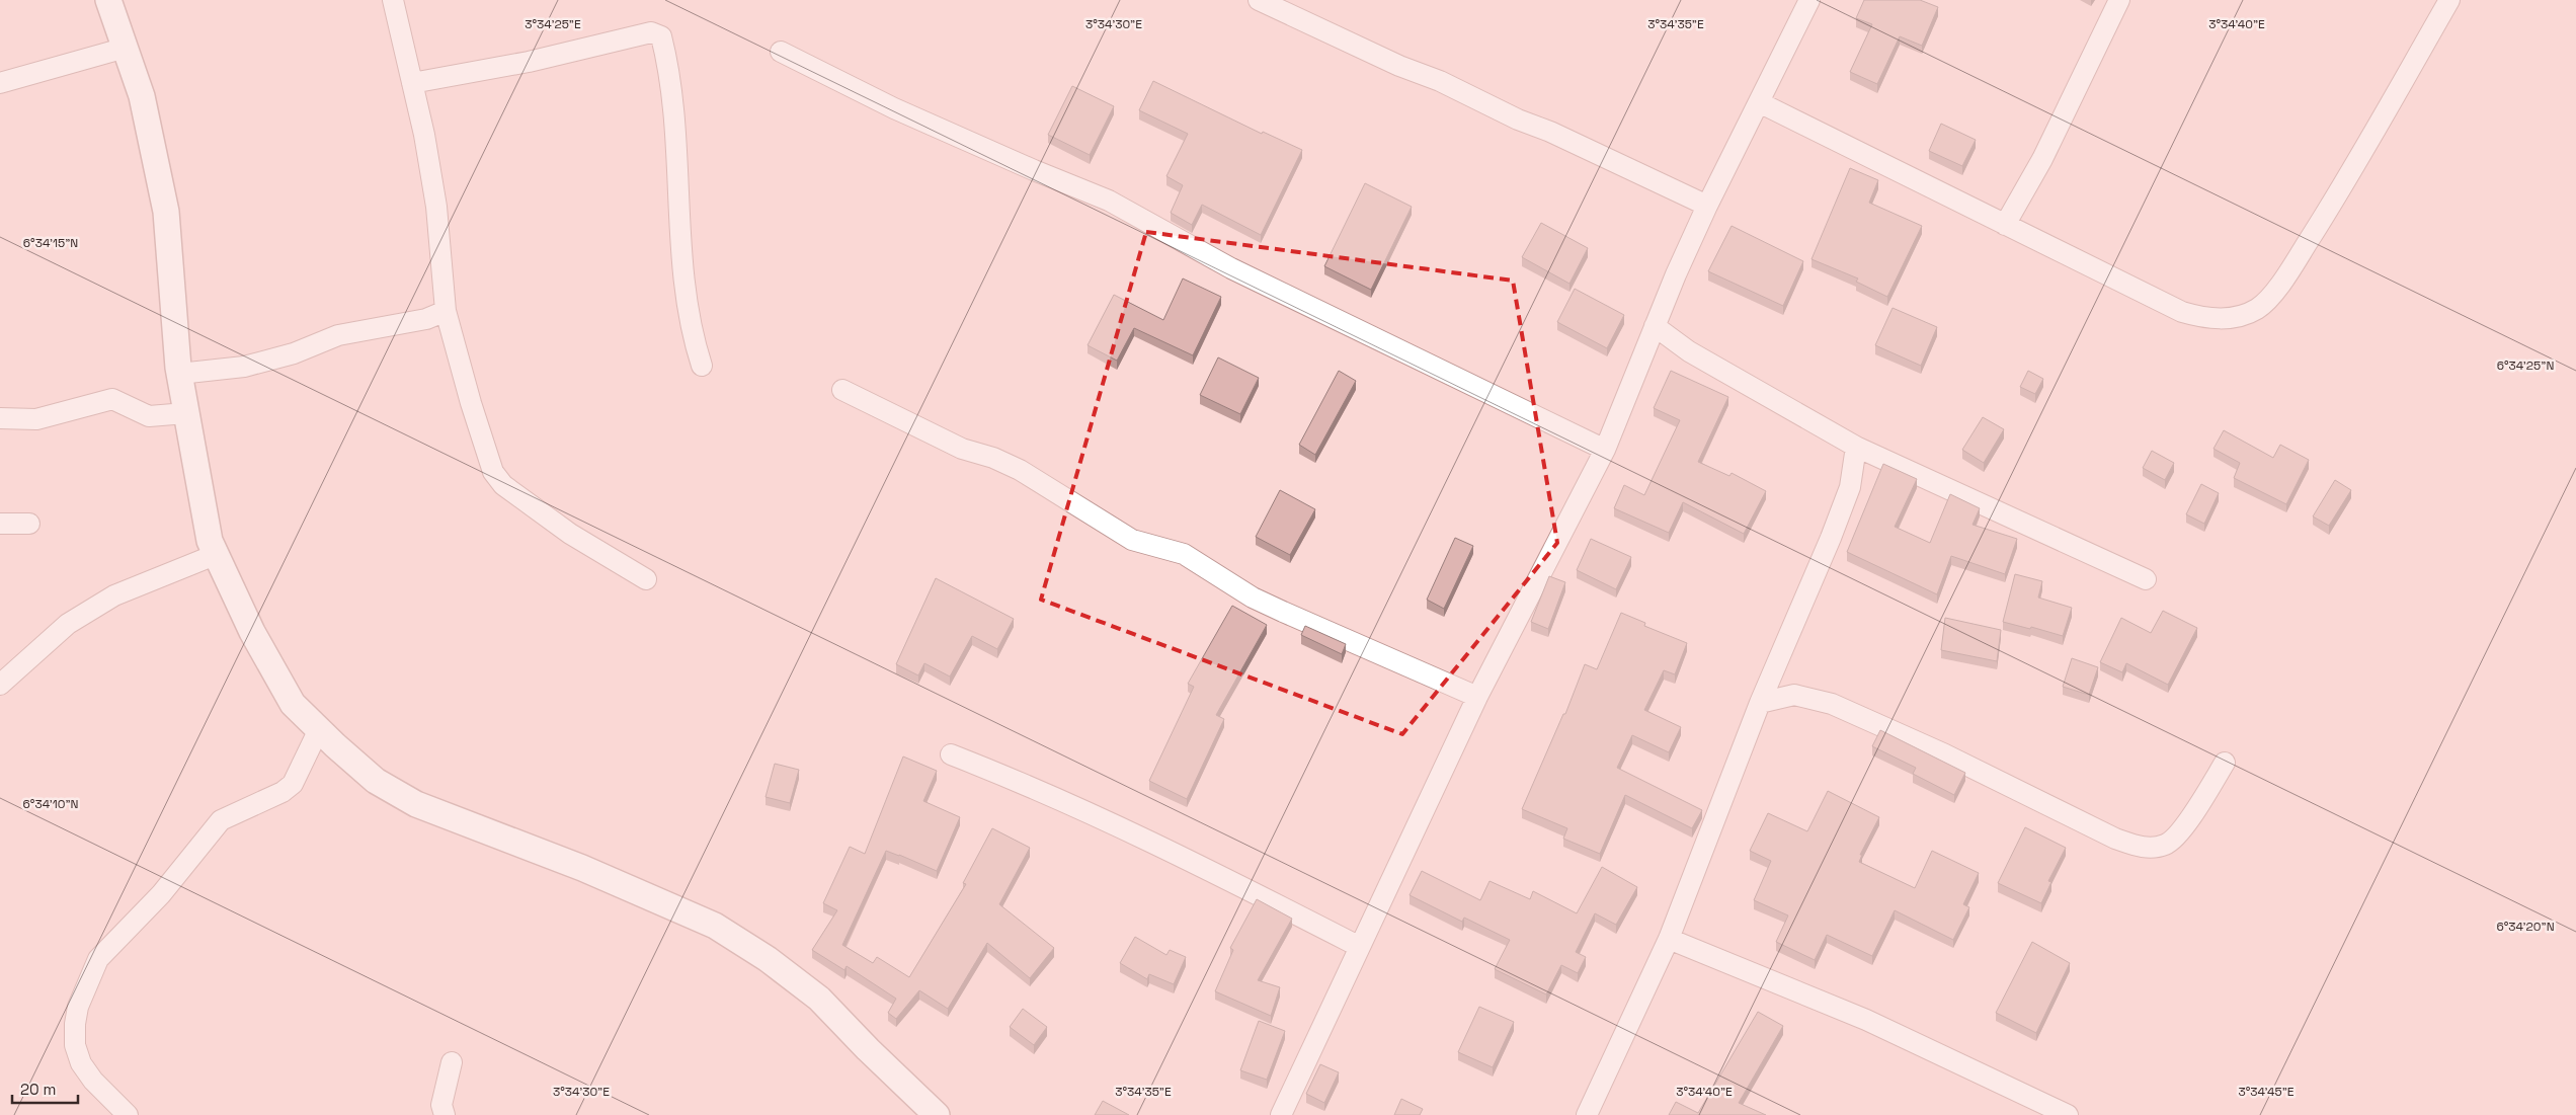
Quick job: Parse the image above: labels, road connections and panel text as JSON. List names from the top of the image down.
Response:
{
  "scale_bar": "20 m",
  "coordinates": [
    "3°34'25\"E",
    "3°34'30\"E",
    "3°34'35\"E",
    "3°34'40\"E",
    "6°34'15\"N",
    "6°34'25\"N",
    "6°34'10\"N",
    "6°34'20\"N",
    "3°34'45\"E"
  ]
}
